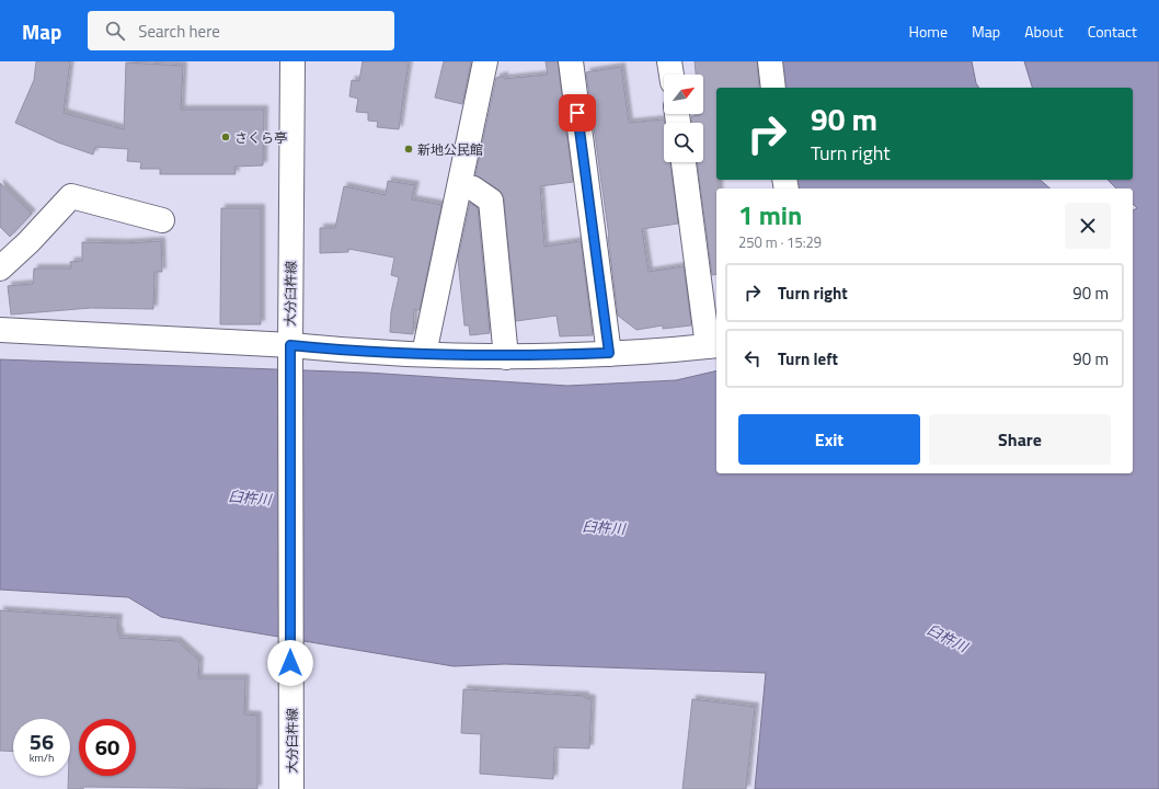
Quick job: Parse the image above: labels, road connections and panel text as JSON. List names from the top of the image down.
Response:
{
  "streets": {
    "street": ["大分臼杵線"]
  },
  "water": ["臼杵川"],
  "places": ["さくら亭", "新地公民館"],
  "north": "top right",
  "page": {
    "header": "Map",
    "search": "Search here",
    "nav": [
      "Home",
      "Map",
      "About",
      "Contact"
    ],
    "turn": ["90 m", "Turn right"],
    "heading": ["1 min", "250 m · 15:29"],
    "list": [
      {
        "name": "Turn right",
        "value": "90 m"
      },
      {
        "name": "Turn left",
        "value": "90 m"
      }
    ],
    "buttons": ["Exit", "Share"],
    "speed": "56 km/h",
    "limit": "60"
  }
}
